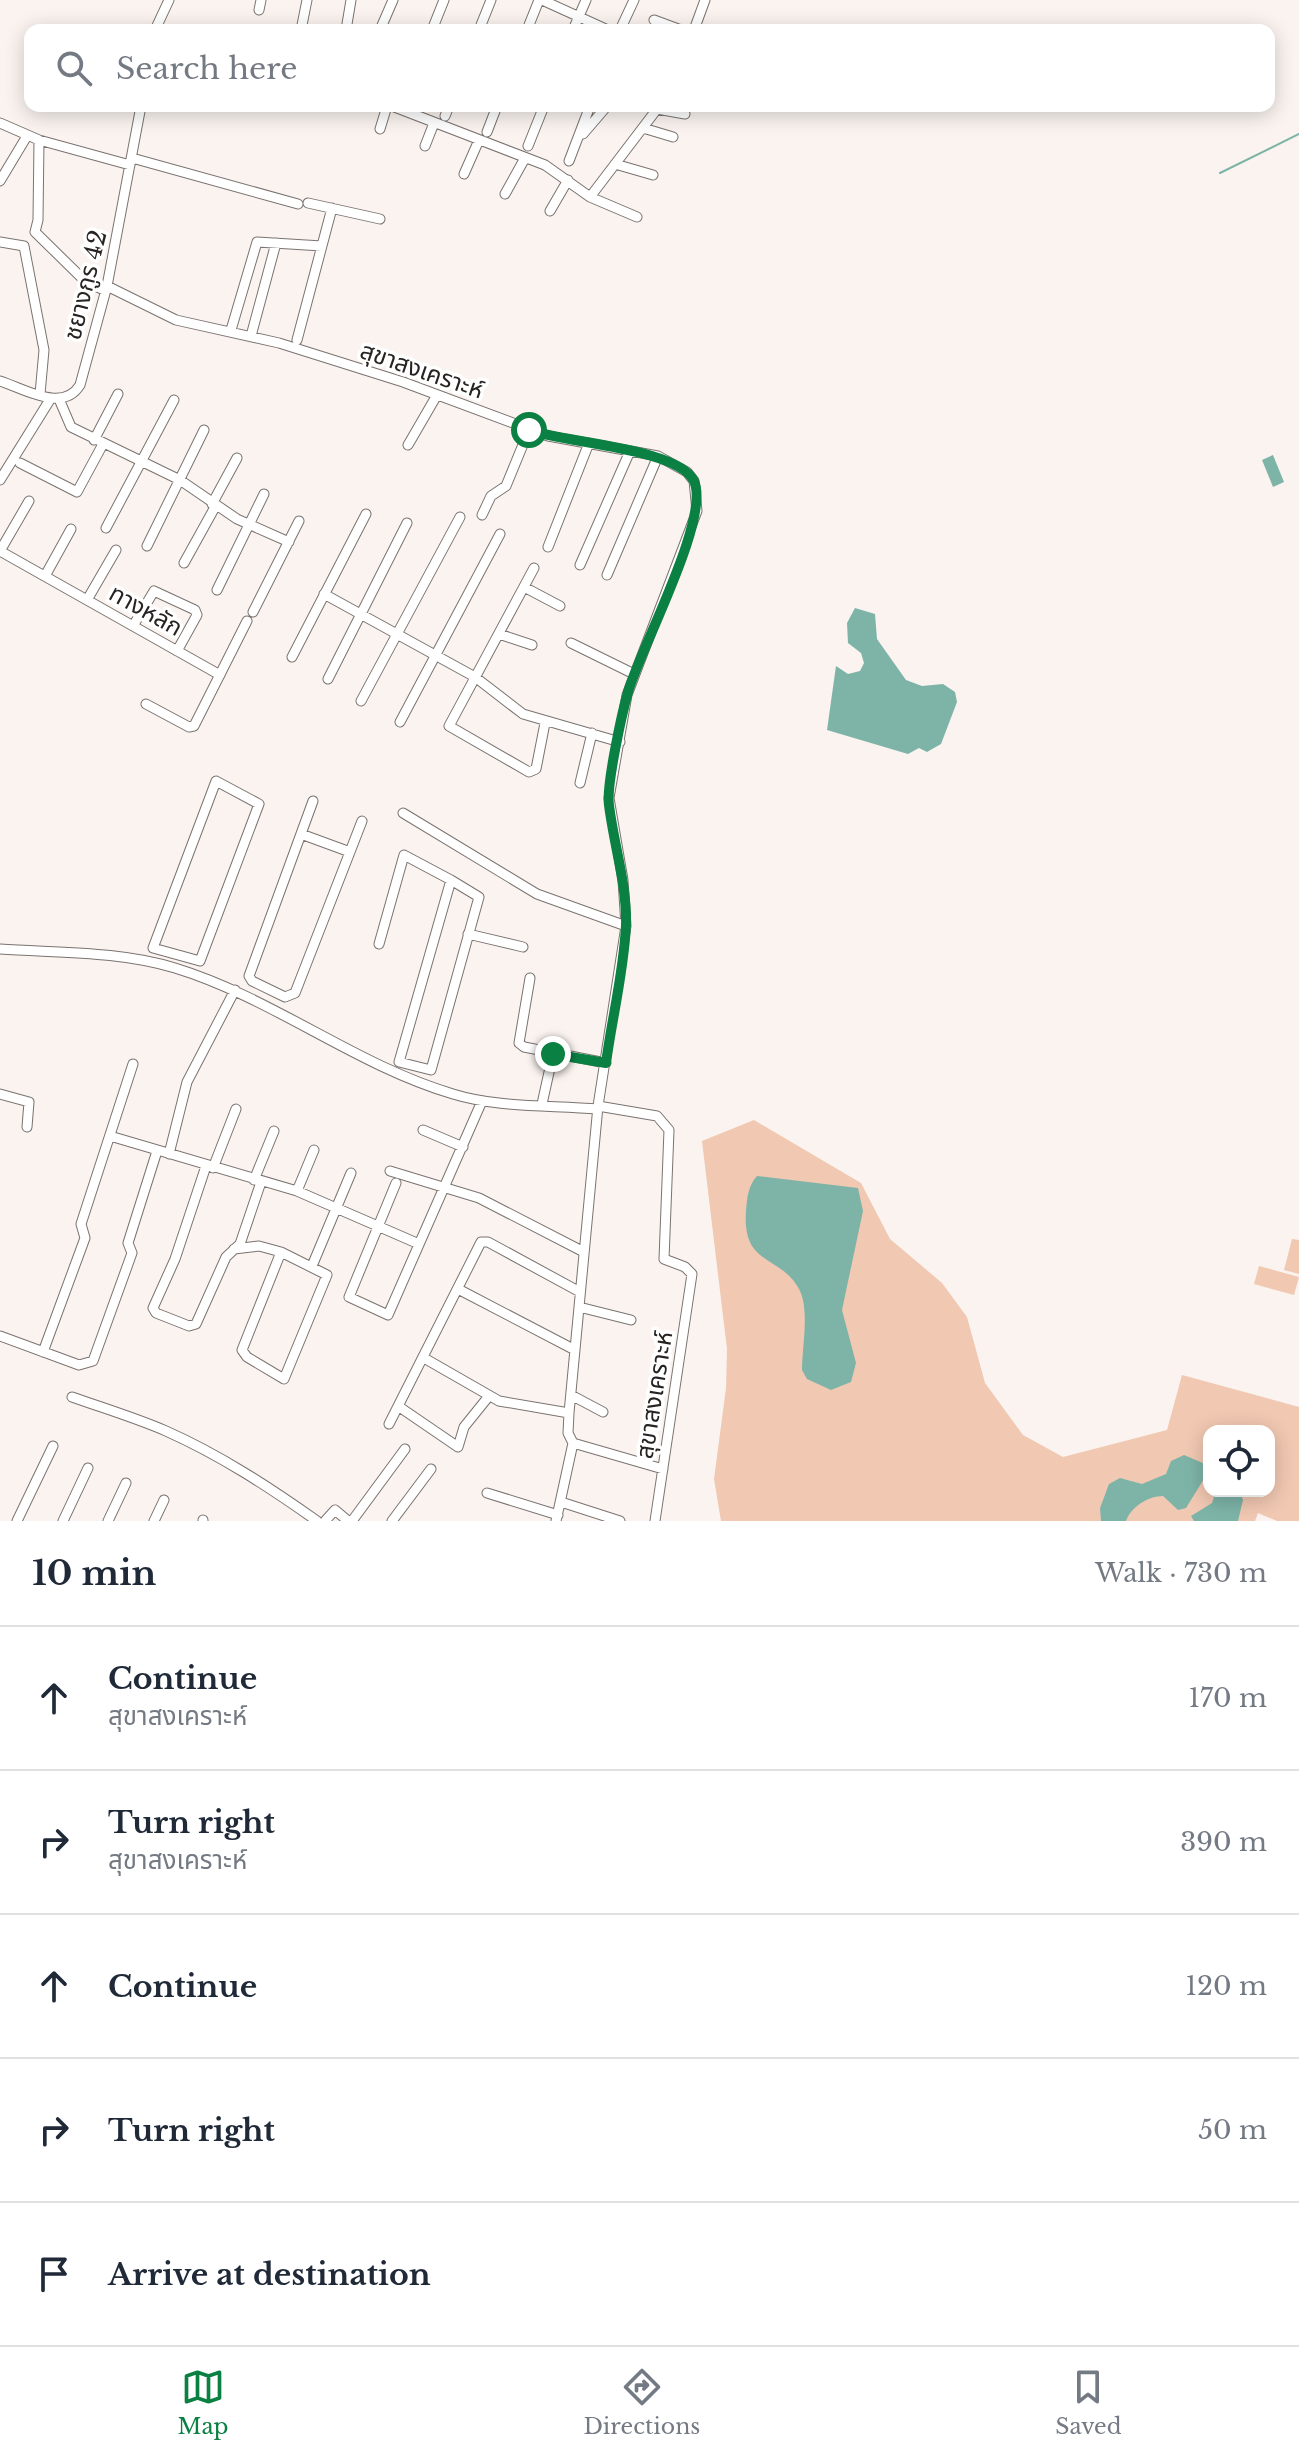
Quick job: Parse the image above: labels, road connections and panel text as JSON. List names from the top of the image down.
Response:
{
  "streets": {
    "street": ["ชยางกูร 42", "สุขาสงเคราะห์", "ทางหลัก"]
  },
  "crossings": [
    ["ชยางกูร 42", "สุขาสงเคราะห์"]
  ],
  "page": {
    "search": "Search here",
    "heading": ["10 min", "Walk · 730 m"],
    "list": [
      ["Continue", "สุขาสงเคราะห์", "170 m"],
      ["Turn right", "สุขาสงเคราะห์", "390 m"],
      ["Continue", "120 m"],
      ["Turn right", "50 m"],
      "Arrive at destination"
    ],
    "nav": ["Map", "Directions", "Saved"]
  }
}
